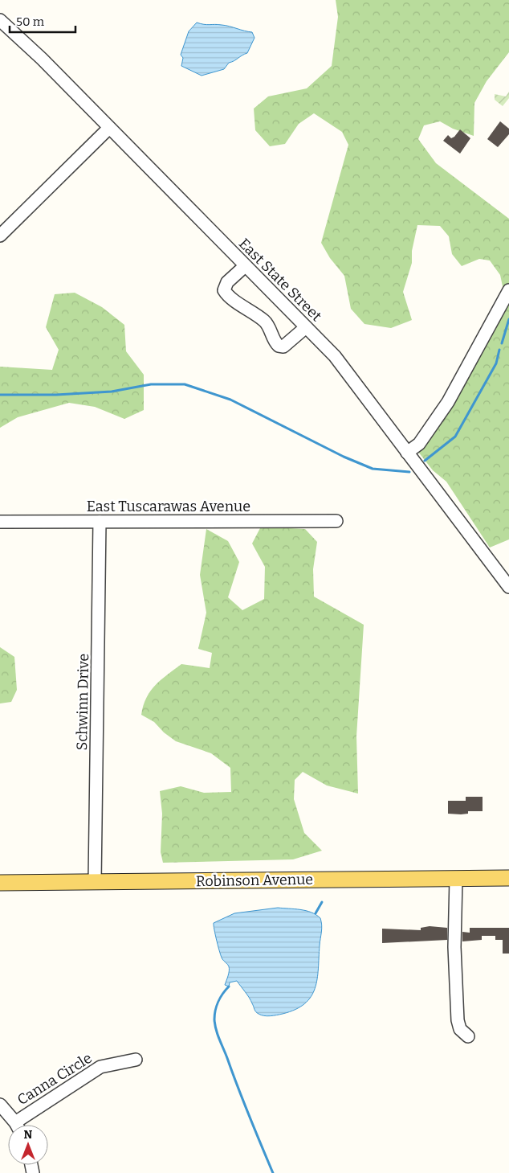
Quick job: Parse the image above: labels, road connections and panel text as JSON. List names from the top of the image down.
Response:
{
  "streets": {
    "main road": ["Robinson Avenue"],
    "street": [
      "East State Street",
      "East Tuscarawas Avenue",
      "Schwinn Drive",
      "Canna Circle"
    ]
  },
  "crossings": [
    ["East Tuscarawas Avenue", "Schwinn Drive"],
    ["Schwinn Drive", "Robinson Avenue"]
  ],
  "scale_bar": "50 m",
  "north": "top"
}
